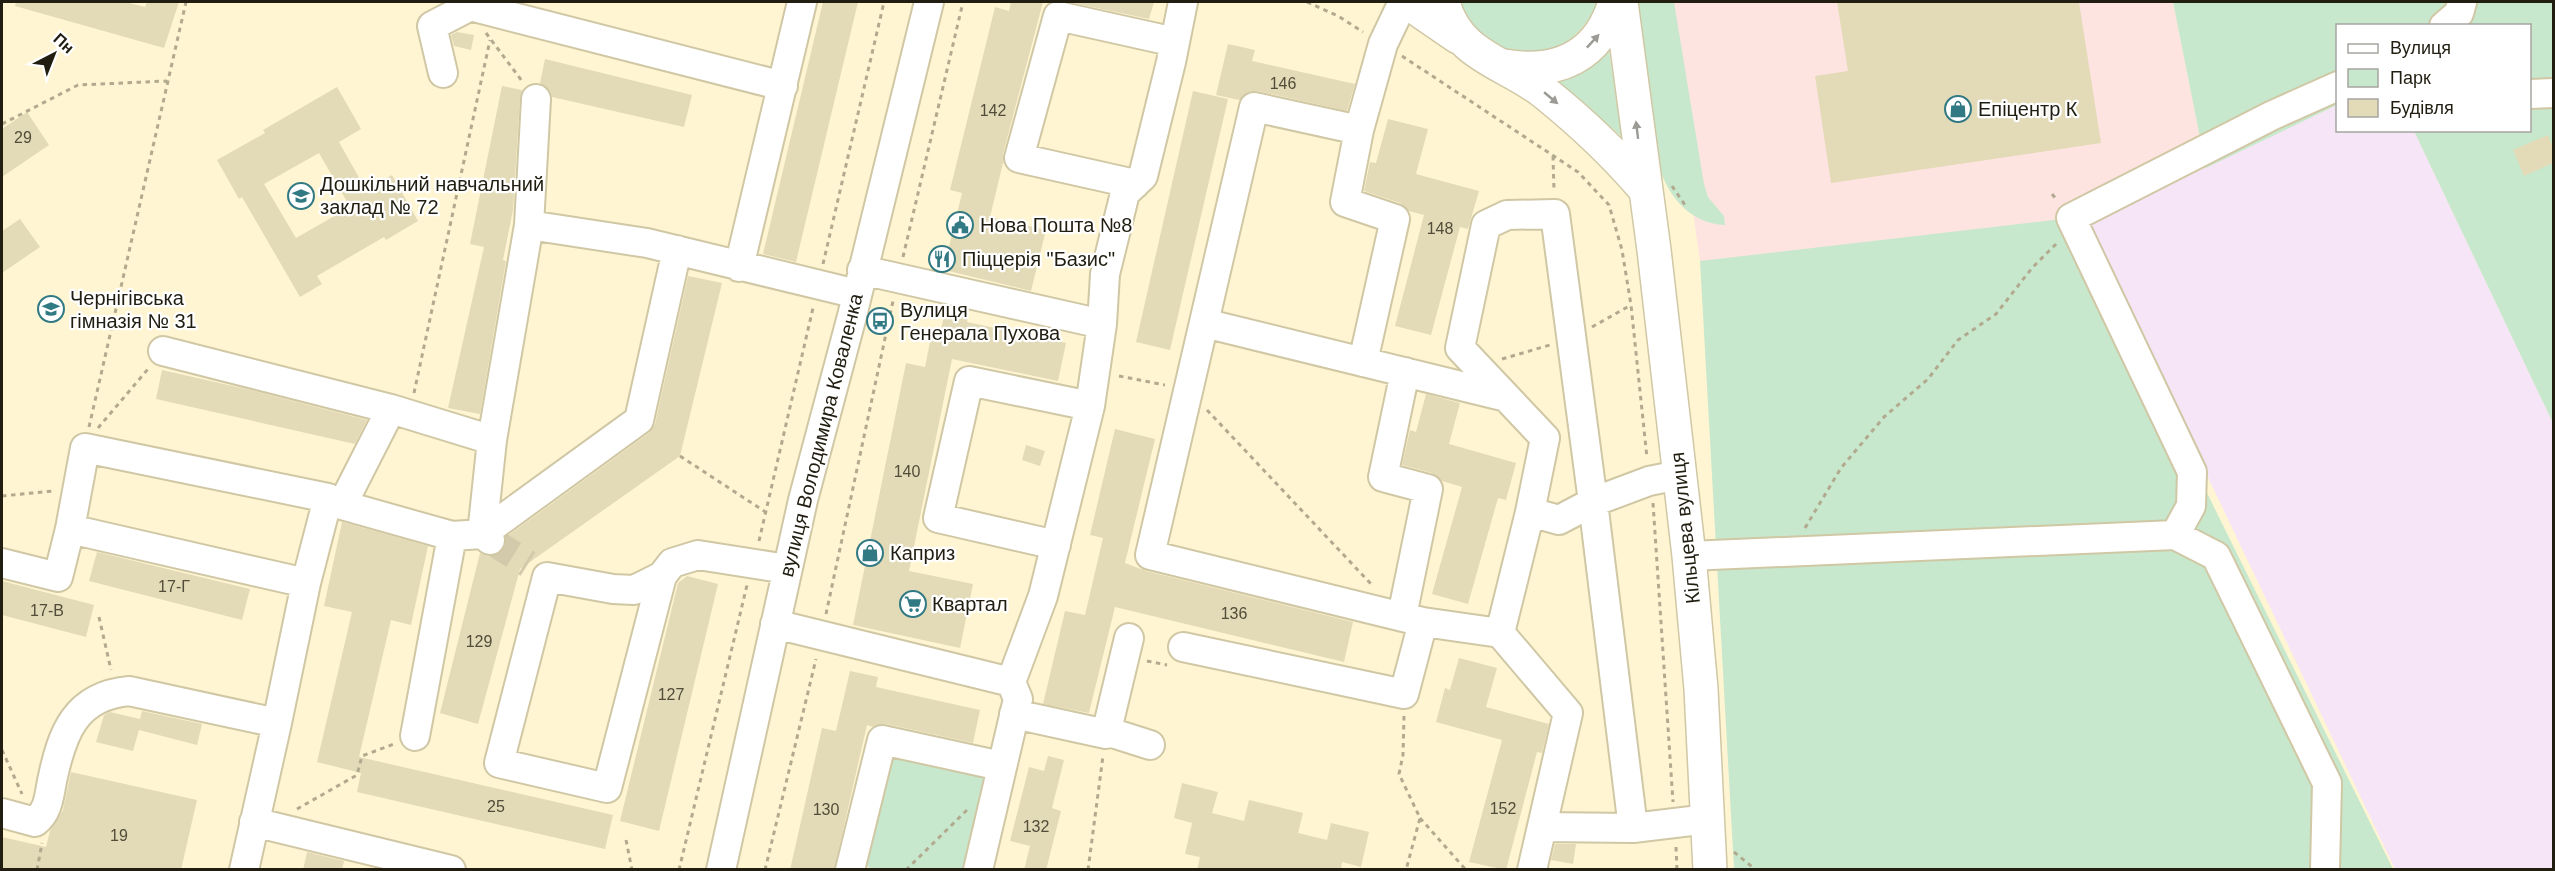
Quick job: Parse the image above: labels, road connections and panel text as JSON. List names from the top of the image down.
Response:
{
  "streets": {
    "main road": ["Кільцева вулиця"],
    "street": ["вулиця Володимира Коваленка"]
  },
  "places": {
    "shop": ["Епіцентр К", "Каприз"],
    "school or university": ["Дошкільний навчальний заклад № 72", "Чернігівська гімназія № 31"],
    "public building": ["Нова Пошта №8"],
    "restaurant": ["Піццерія \"Базис\""],
    "bus stop": ["Вулиця Генерала Пухова"],
    "supermarket": ["Квартал"]
  },
  "house_numbers": [
    "146",
    "142",
    "29",
    "148",
    "140",
    "17-Г",
    "17-В",
    "136",
    "129",
    "127",
    "25",
    "152",
    "130",
    "132",
    "19"
  ],
  "legend": ["Вулиця", "Парк", "Будівля"],
  "north": "top right"
}
